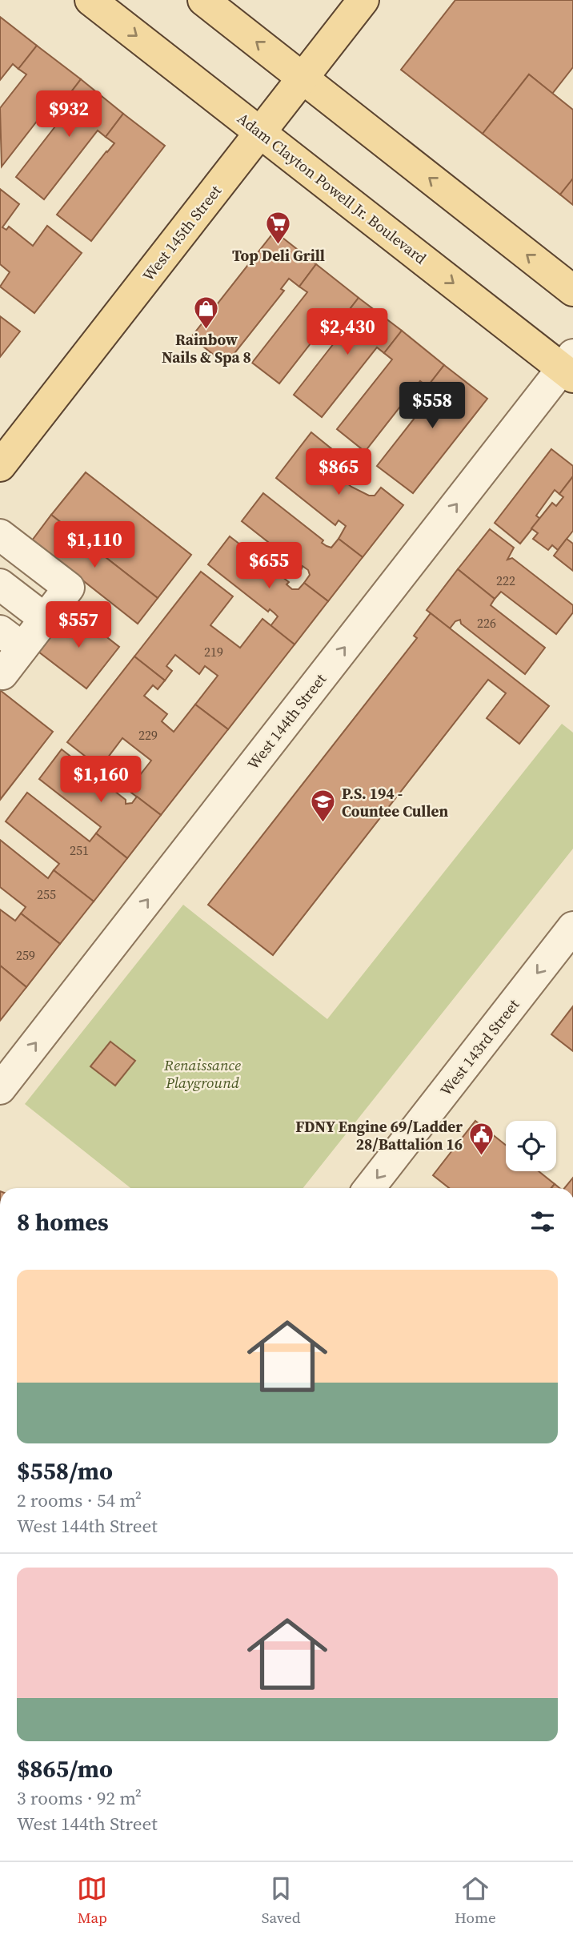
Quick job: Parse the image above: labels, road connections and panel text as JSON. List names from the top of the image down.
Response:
{
  "streets": {
    "main road": ["Adam Clayton Powell Jr. Boulevard", "West 145th Street"],
    "street": ["West 144th Street", "West 143rd Street"]
  },
  "crossings": [
    ["Adam Clayton Powell Jr. Boulevard", "West 145th Street"],
    ["Adam Clayton Powell Jr. Boulevard", "West 144th Street"]
  ],
  "one_way": ["West 144th Street", "West 143rd Street"],
  "parks": ["Renaissance Playground"],
  "places": {
    "supermarket": ["Top Deli Grill"],
    "shop": ["Rainbow Nails & Spa 8"],
    "school or university": ["P.S. 194 - Countee Cullen"],
    "public building": ["FDNY Engine 69/Ladder 28/Battalion 16"]
  },
  "house_numbers": [
    "222",
    "226",
    "219",
    "229",
    "251",
    "255",
    "259"
  ],
  "page": {
    "price": [
      "$932",
      "$2,430",
      "$558",
      "$865",
      "$1,110",
      "$655",
      "$557",
      "$1,160"
    ],
    "heading": "8 homes",
    "list": [
      {
        "name": "$558/mo",
        "note": "2 rooms · 54 m² · West 144th Street"
      },
      {
        "name": "$865/mo",
        "note": "3 rooms · 92 m² · West 144th Street"
      }
    ],
    "tabs": ["Map", "Saved", "Home"]
  }
}
